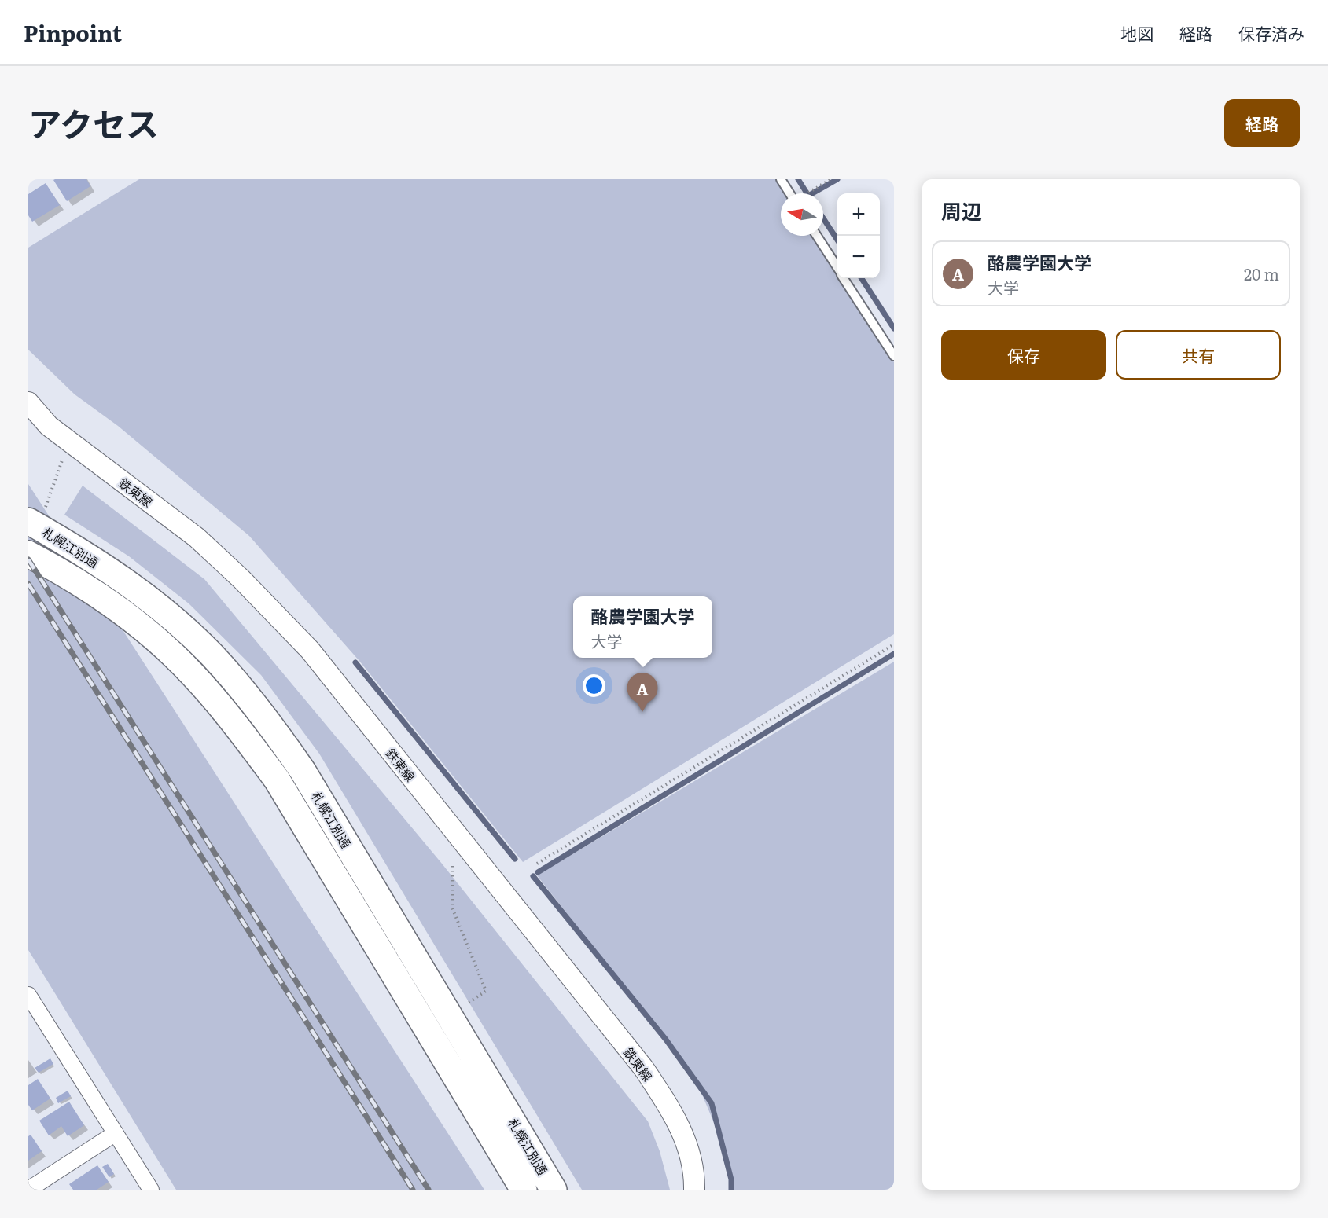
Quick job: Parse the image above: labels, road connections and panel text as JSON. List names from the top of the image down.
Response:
{
  "streets": {
    "highway": ["札幌江別通"],
    "street": ["鉄東線"]
  },
  "north": "left",
  "page": {
    "header": "Pinpoint",
    "nav": ["地図", "経路", "保存済み"],
    "title": "アクセス",
    "buttons": [
      "経路",
      ["保存", "共有"]
    ],
    "heading": "周辺",
    "map_buttons": ["+", "−"],
    "list": [
      {
        "mark": "A",
        "name": "酪農学園大学",
        "note": "大学",
        "value": "20 m"
      }
    ],
    "popup": ["酪農学園大学", "大学"],
    "pins": "A"
  }
}
